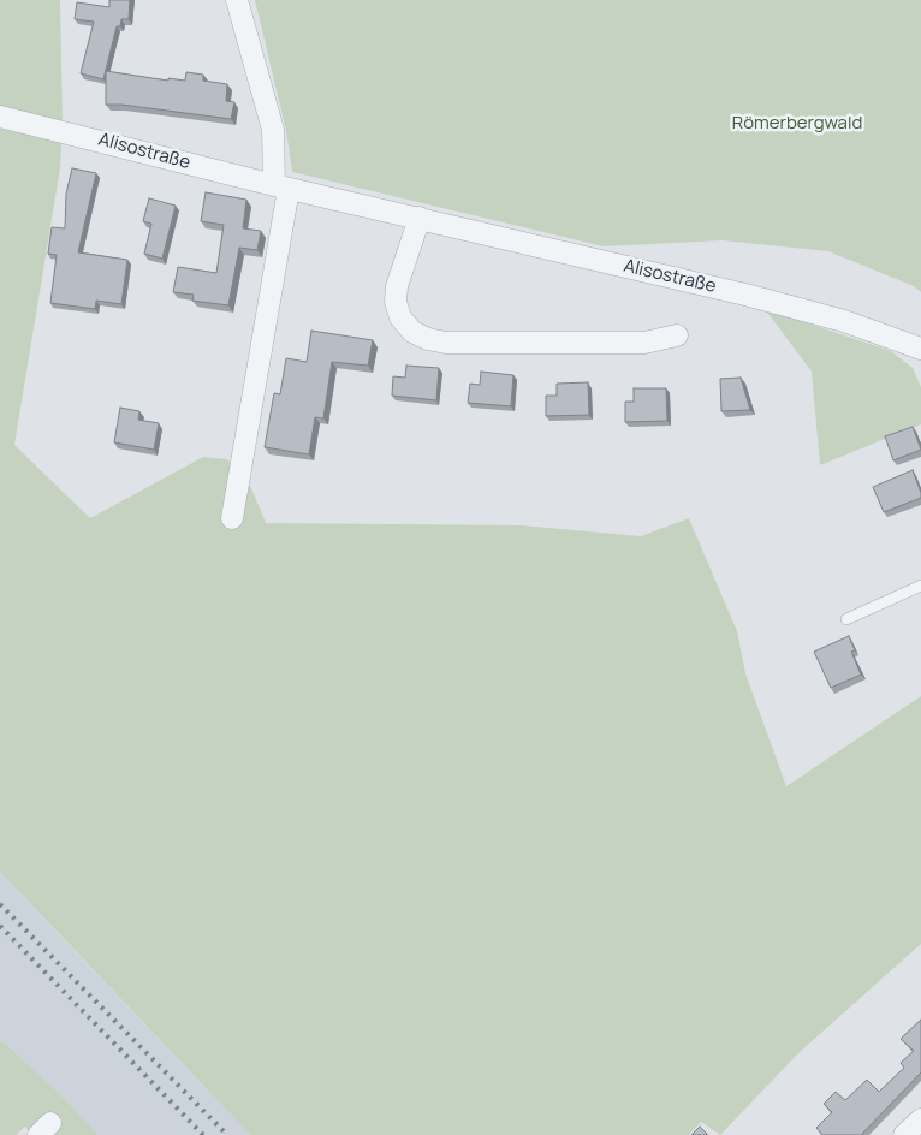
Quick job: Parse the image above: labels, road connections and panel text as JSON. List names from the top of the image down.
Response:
{
  "streets": {
    "street": ["Alisostraße"]
  },
  "parks": ["Römerbergwald"]
}
